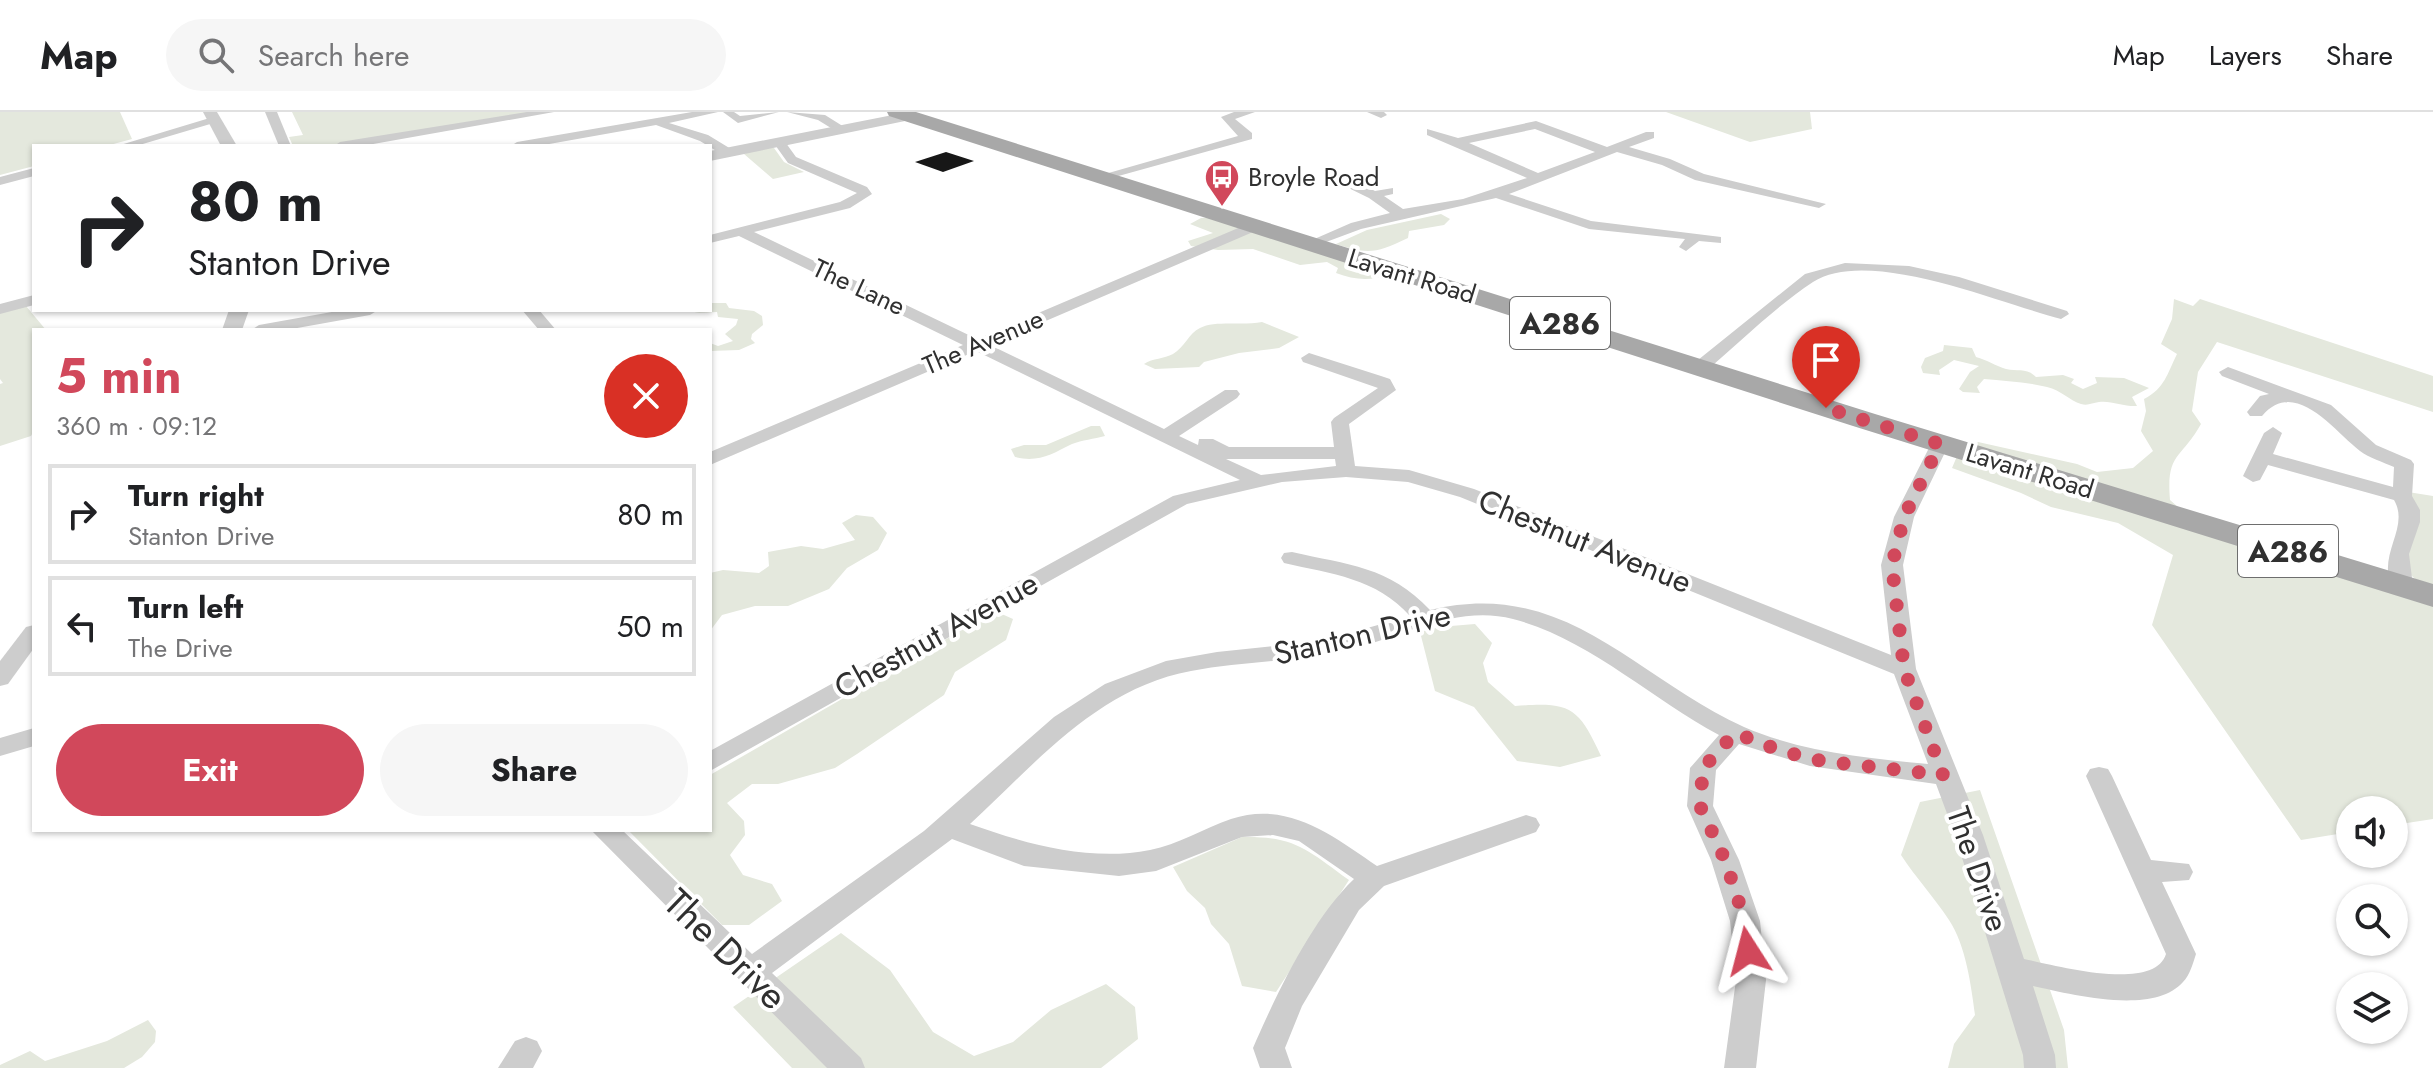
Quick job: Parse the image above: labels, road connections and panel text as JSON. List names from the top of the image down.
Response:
{
  "streets": {
    "main road": ["Lavant Road", "A286"],
    "street": [
      "The Lane",
      "The Avenue",
      "Chestnut Avenue",
      "Stanton Drive",
      "The Drive"
    ]
  },
  "crossings": [
    ["Lavant Road", "The Avenue"],
    ["Lavant Road", "The Drive"],
    ["The Lane", "The Avenue"],
    ["Chestnut Avenue", "The Drive"],
    ["Stanton Drive", "The Drive"]
  ],
  "places": {
    "bus stop": ["Broyle Road"]
  },
  "page": {
    "header": "Map",
    "search": "Search here",
    "nav": ["Map", "Layers", "Share"],
    "turn": ["80 m", "Stanton Drive"],
    "heading": ["5 min", "360 m · 09:12"],
    "list": [
      {
        "name": "Turn right",
        "note": "Stanton Drive",
        "value": "80 m"
      },
      {
        "name": "Turn left",
        "note": "The Drive",
        "value": "50 m"
      }
    ],
    "buttons": ["Exit", "Share"]
  }
}
